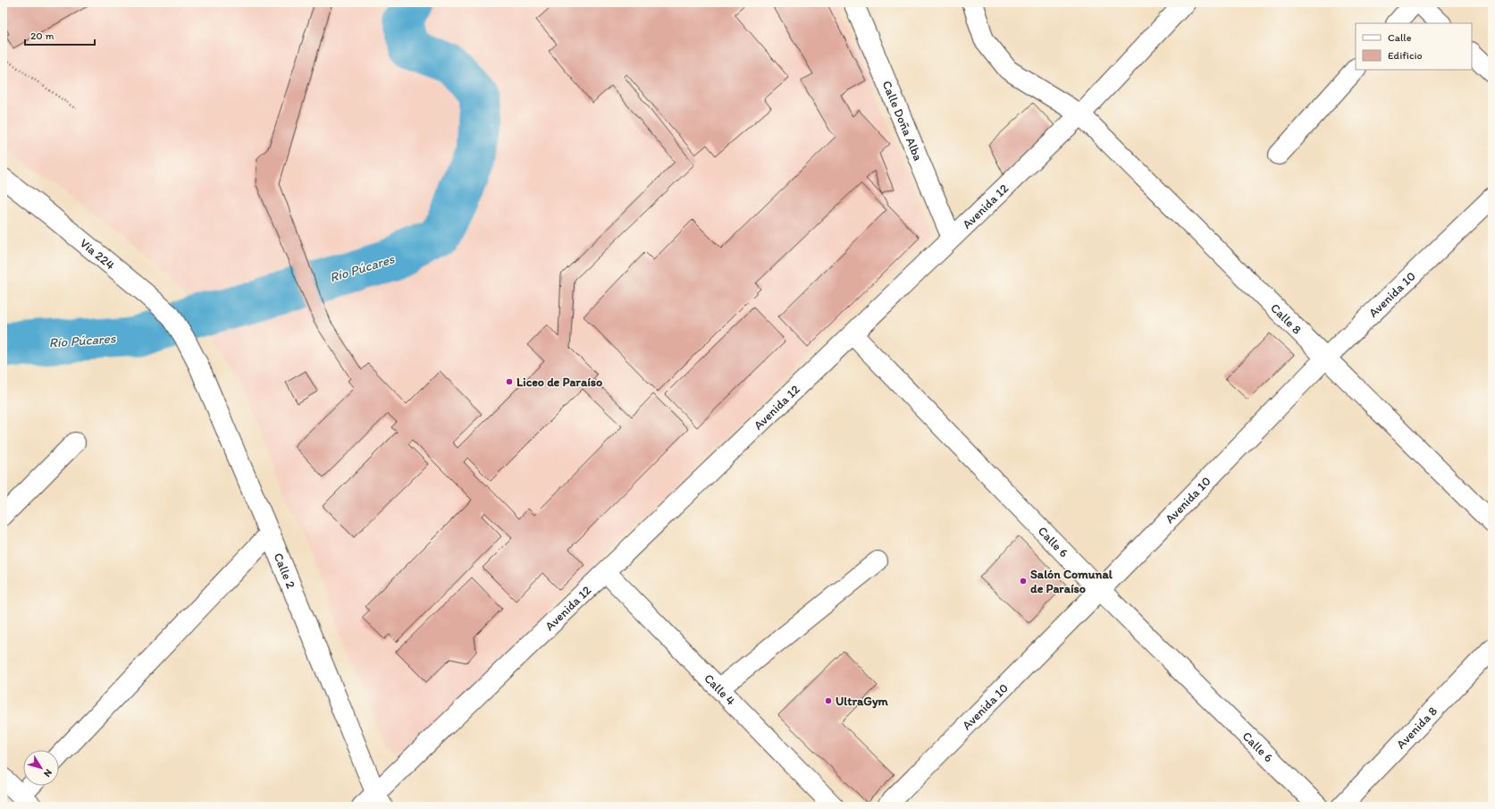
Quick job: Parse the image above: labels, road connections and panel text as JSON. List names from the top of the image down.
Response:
{
  "streets": {
    "street": [
      "Calle Doña Alba",
      "Avenida 12",
      "Vía 224",
      "Avenida 10",
      "Calle 8",
      "Calle 6",
      "Calle 2",
      "Calle 4",
      "Avenida 8"
    ]
  },
  "crossings": [
    ["Calle Doña Alba", "Avenida 12"],
    ["Avenida 12", "Calle 8"],
    ["Avenida 12", "Calle 6"],
    ["Avenida 12", "Calle 2"],
    ["Avenida 12", "Calle 4"],
    ["Vía 224", "Calle 2"],
    ["Avenida 10", "Calle 8"],
    ["Avenida 10", "Calle 6"]
  ],
  "water": ["Río Púcares"],
  "places": ["Liceo de Paraíso", "Salón Comunal de Paraíso", "UltraGym"],
  "legend": ["Calle", "Edificio"],
  "scale_bar": "20 m",
  "north": "bottom right"
}
